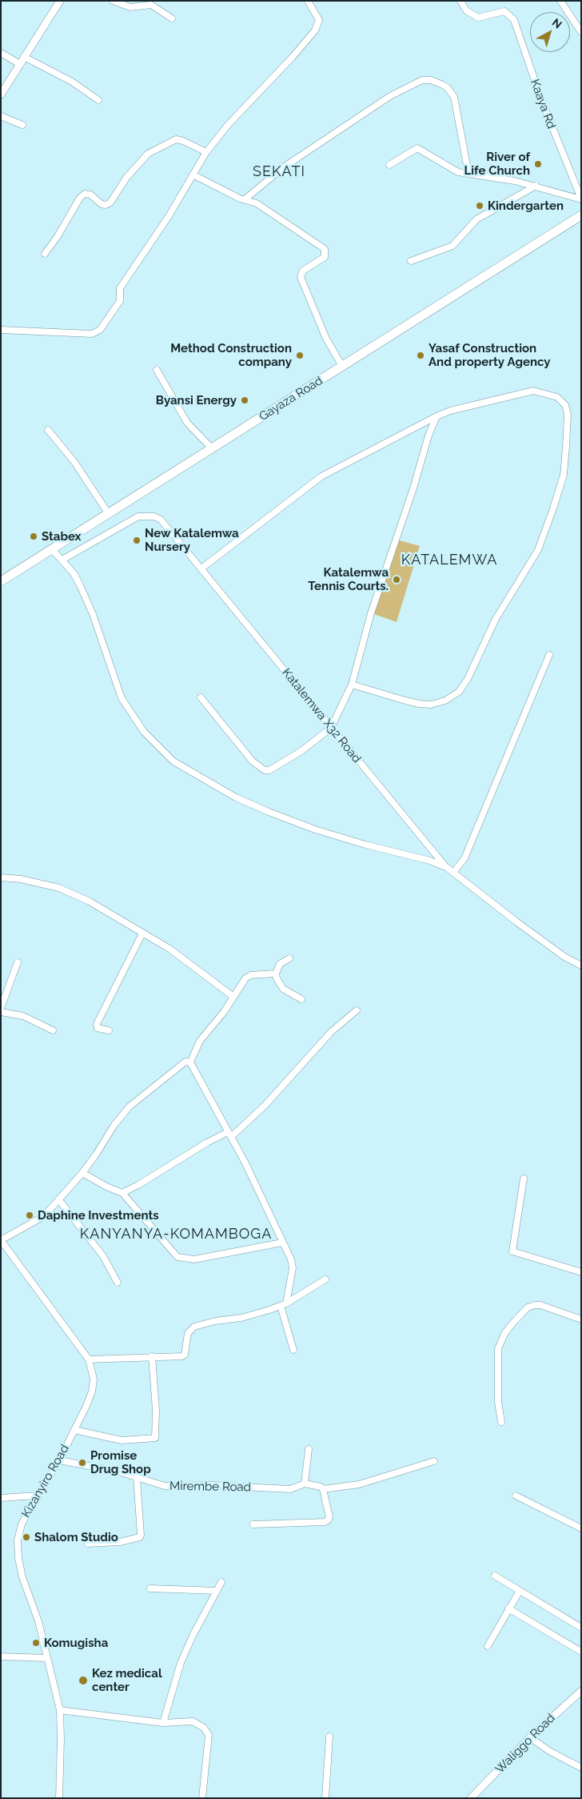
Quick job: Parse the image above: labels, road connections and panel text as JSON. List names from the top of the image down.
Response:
{
  "streets": {
    "main road": ["Gayaza Road"],
    "street": [
      "Kaaya Rd",
      "Katalemwa X32 Road",
      "Kizanyiro Road",
      "Mirembe Road",
      "Waliggo Road"
    ]
  },
  "crossings": [
    ["Kizanyiro Road", "Mirembe Road"]
  ],
  "districts": ["SEKATI", "KATALEMWA", "KANYANYA-KOMAMBOGA"],
  "places": [
    "River of Life Church",
    "Kindergarten",
    "Method Construction company",
    "Yasaf Construction And property Agency",
    "Byansi Energy",
    "Stabex",
    "New Katalemwa Nursery",
    "Katalemwa Tennis Courts.",
    "Daphine Investments",
    "Promise Drug Shop",
    "Shalom Studio",
    "Komugisha",
    "Kez medical center"
  ],
  "north": "top right"
}
